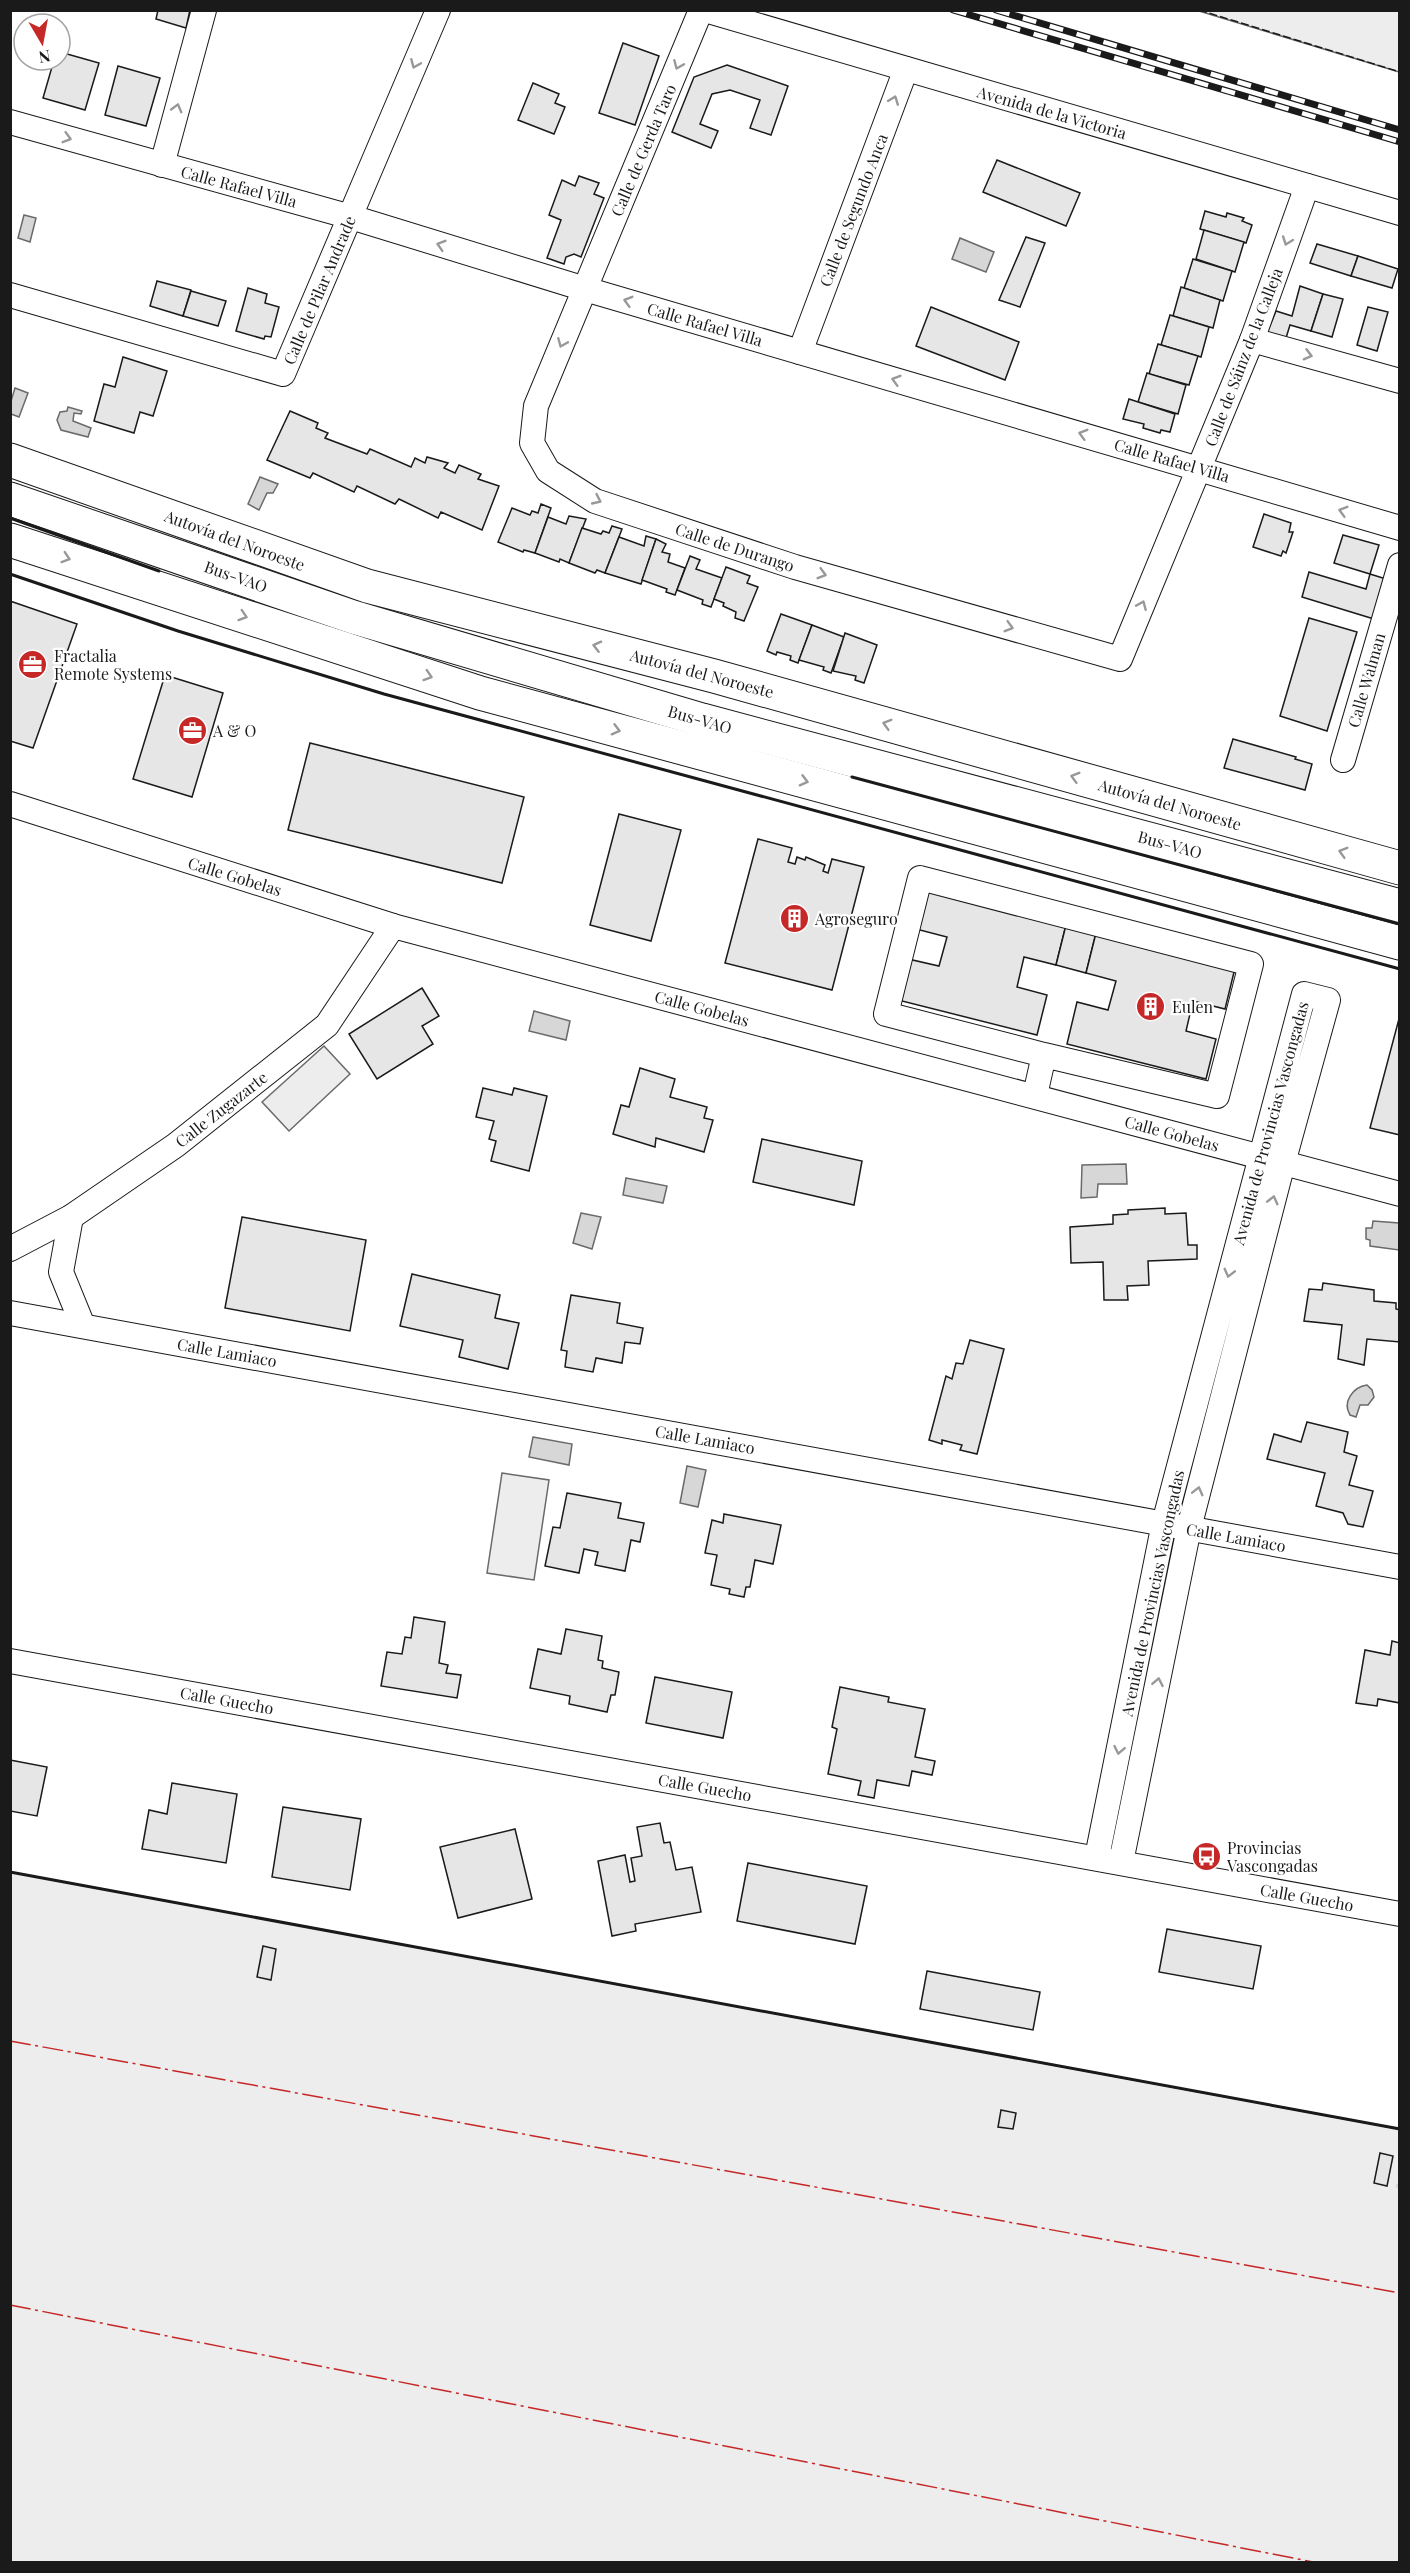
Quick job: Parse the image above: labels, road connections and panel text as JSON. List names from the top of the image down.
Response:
{
  "streets": {
    "highway": ["Autovía del Noroeste", "Bus-VAO"],
    "street": [
      "Avenida de la Victoria",
      "Calle de Gerda Taro",
      "Calle Rafael Villa",
      "Calle de Segundo Anca",
      "Calle de Pilar Andrade",
      "Calle de Sáinz de la Calleja",
      "Calle de Durango",
      "Calle Walman",
      "Calle Gobelas",
      "Calle Zugazarte",
      "Avenida de Provincias Vascongadas",
      "Calle Lamiaco",
      "Calle Guecho"
    ]
  },
  "crossings": [
    ["Avenida de la Victoria", "Calle de Gerda Taro"],
    ["Avenida de la Victoria", "Calle de Segundo Anca"],
    ["Avenida de la Victoria", "Calle de Sáinz de la Calleja"],
    ["Calle de Gerda Taro", "Calle Rafael Villa"],
    ["Calle de Gerda Taro", "Calle de Durango"],
    ["Calle Rafael Villa", "Calle de Segundo Anca"],
    ["Calle Rafael Villa", "Calle de Pilar Andrade"],
    ["Calle Rafael Villa", "Calle de Sáinz de la Calleja"],
    ["Calle Rafael Villa", "Calle de Durango"],
    ["Calle de Sáinz de la Calleja", "Calle de Durango"],
    ["Calle Gobelas", "Calle Zugazarte"],
    ["Calle Gobelas", "Avenida de Provincias Vascongadas"],
    ["Avenida de Provincias Vascongadas", "Calle Lamiaco"],
    ["Avenida de Provincias Vascongadas", "Calle Guecho"]
  ],
  "one_way": ["Calle de Gerda Taro", "Calle de Segundo Anca", "Calle de Durango"],
  "places": {
    "office": ["Fractalia Remote Systems", "A & O"],
    "building": ["Agroseguro", "Eulen"],
    "bus stop": ["Provincias Vascongadas"]
  },
  "north": "bottom"
}
